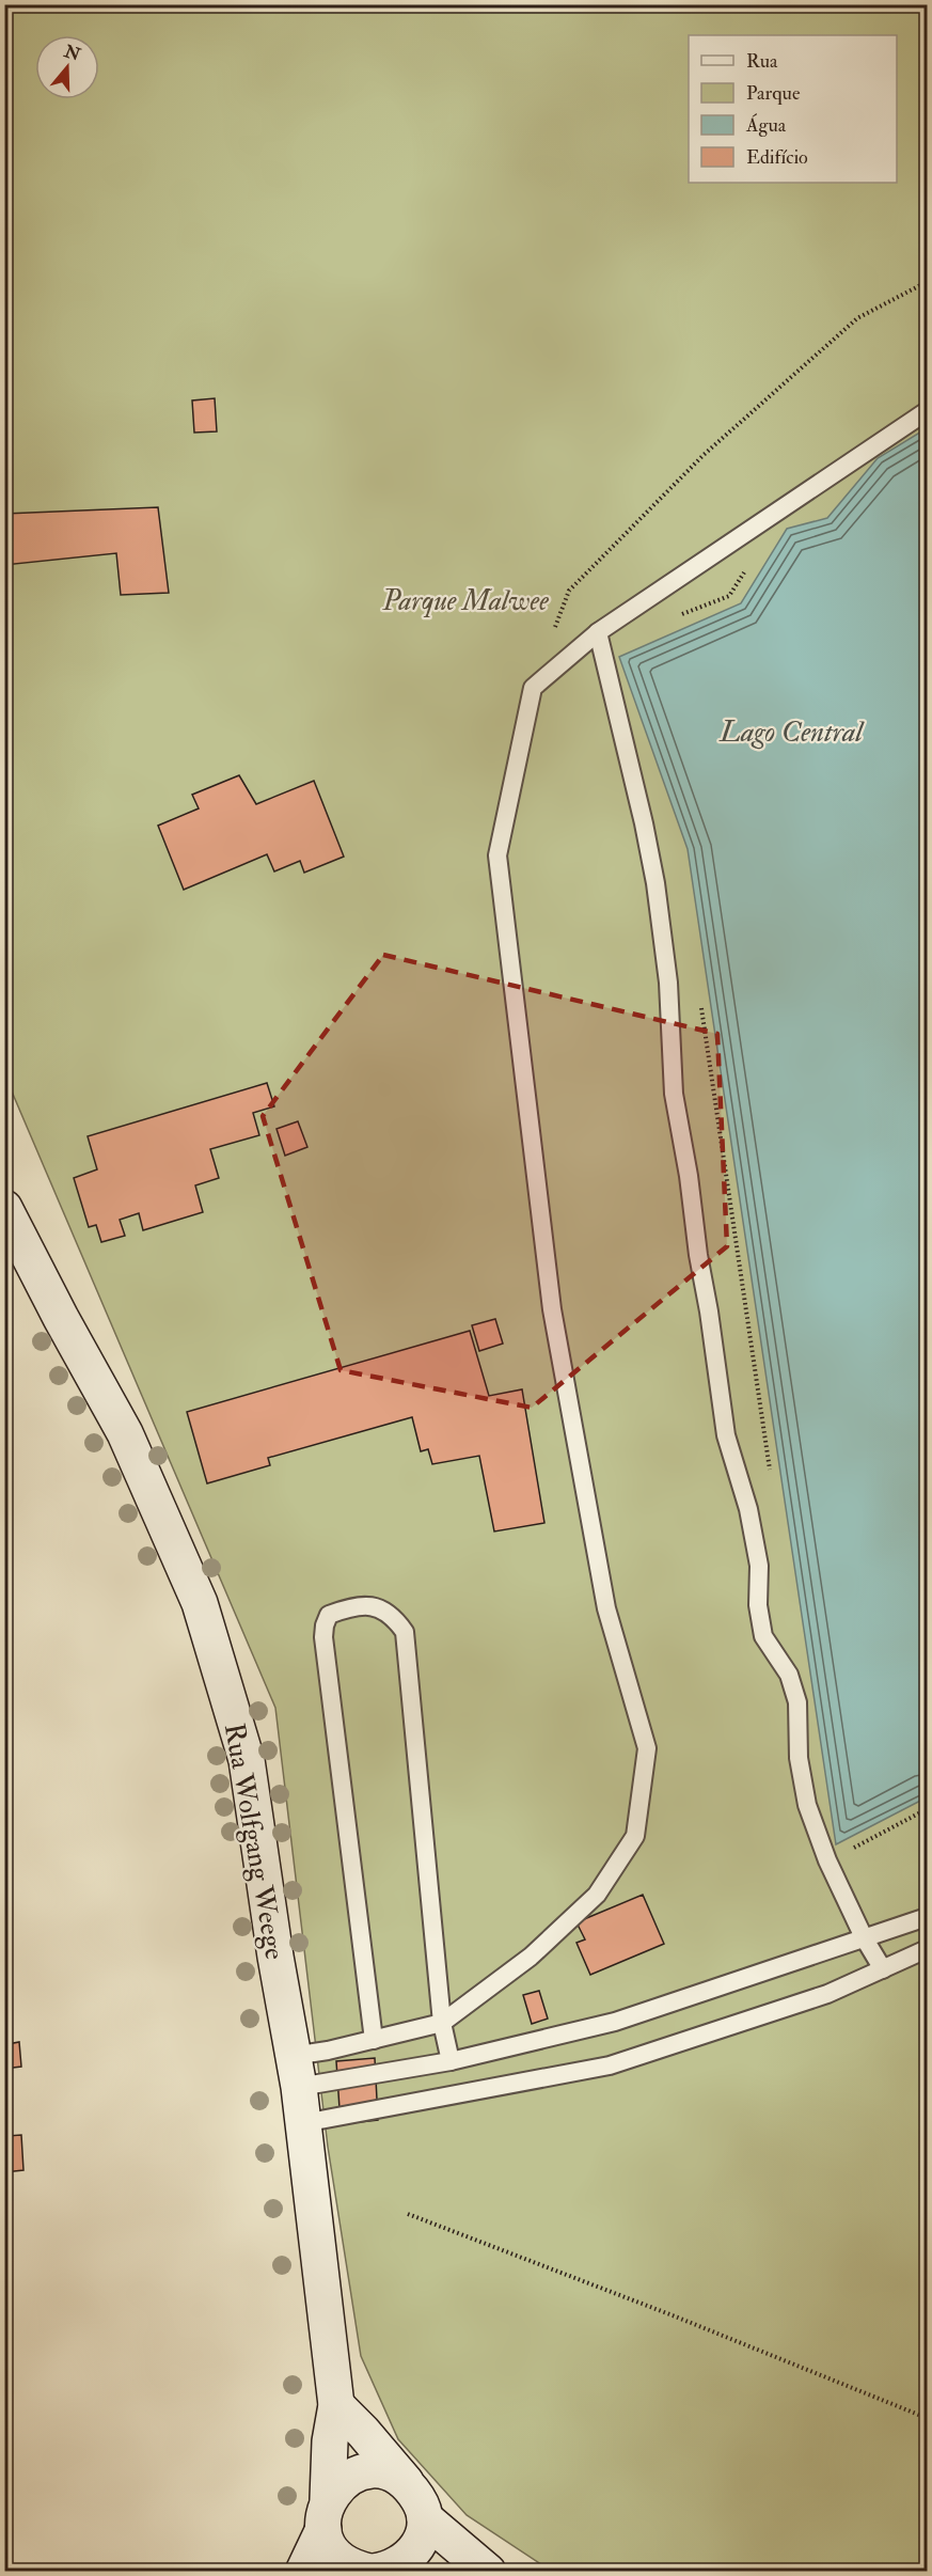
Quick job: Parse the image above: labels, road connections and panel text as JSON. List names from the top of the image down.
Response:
{
  "streets": {
    "street": ["Rua Wolfgang Weege"]
  },
  "water": ["Lago Central"],
  "parks": ["Parque Malwee"],
  "legend": [
    "Rua",
    "Parque",
    "Água",
    "Edifício"
  ],
  "north": "top"
}
